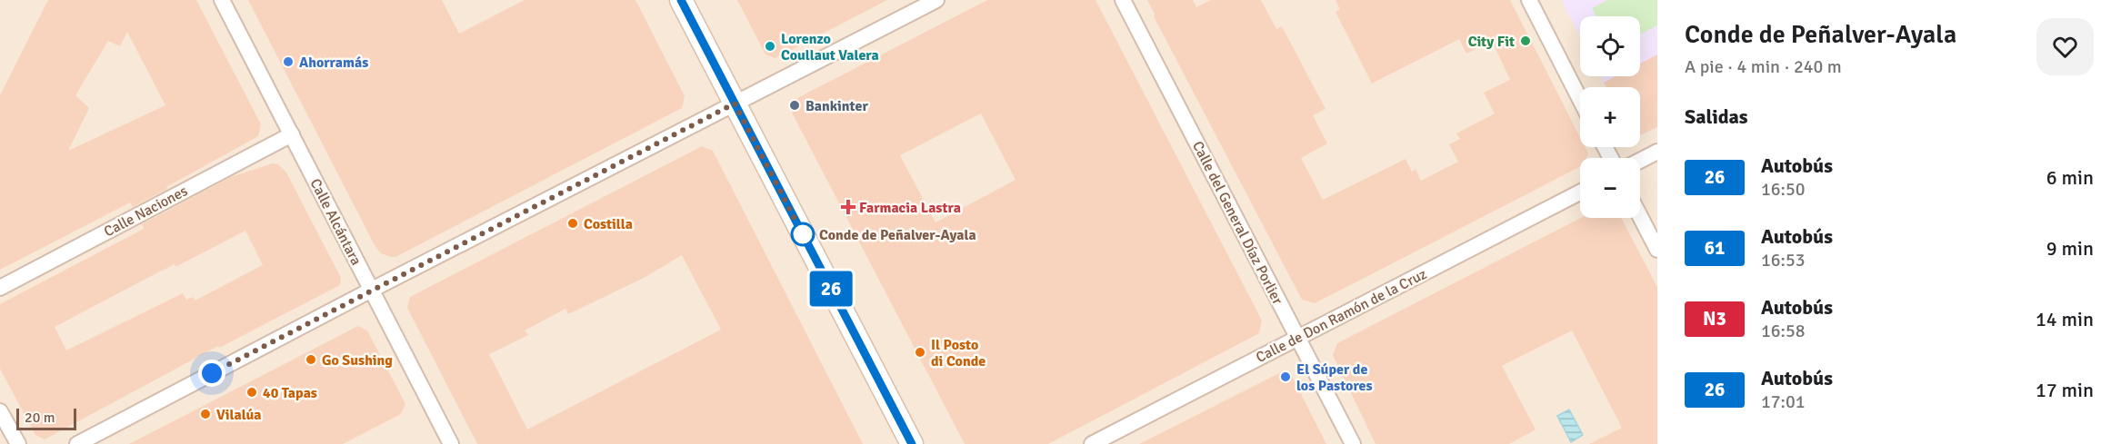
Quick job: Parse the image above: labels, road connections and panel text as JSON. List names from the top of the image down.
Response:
{
  "streets": {
    "street": [
      "Calle Naciones",
      "Calle Alcántara",
      "Calle del General Díaz Porlier",
      "Calle de Don Ramón de la Cruz"
    ]
  },
  "crossings": [
    ["Calle Naciones", "Calle Alcántara"],
    ["Calle del General Díaz Porlier", "Calle de Don Ramón de la Cruz"]
  ],
  "places": {
    "other": [
      "City Fit",
      "Lorenzo Coullaut Valera",
      "Ahorramás",
      "Bankinter",
      "Costilla",
      "Conde de Peñalver-Ayala",
      "Il Posto di Conde",
      "Go Sushing",
      "El Súper de los Pastores",
      "40 Tapas",
      "Vilalúa"
    ],
    "health": ["Farmacia Lastra"]
  },
  "lines": ["bus line 26"],
  "scale_bar": "20 m",
  "page": {
    "on_map": "26",
    "heading": [
      ["Conde de Peñalver-Ayala", "A pie · 4 min · 240 m"],
      "Salidas"
    ],
    "map_buttons": ["+", "−"],
    "list": [
      {
        "mark": "26",
        "name": "Autobús",
        "note": "16:50",
        "value": "6 min"
      },
      {
        "mark": "61",
        "name": "Autobús",
        "note": "16:53",
        "value": "9 min"
      },
      {
        "mark": "N3",
        "name": "Autobús",
        "note": "16:58",
        "value": "14 min"
      },
      {
        "mark": "26",
        "name": "Autobús",
        "note": "17:01",
        "value": "17 min"
      }
    ],
    "scale": "20 m"
  }
}
